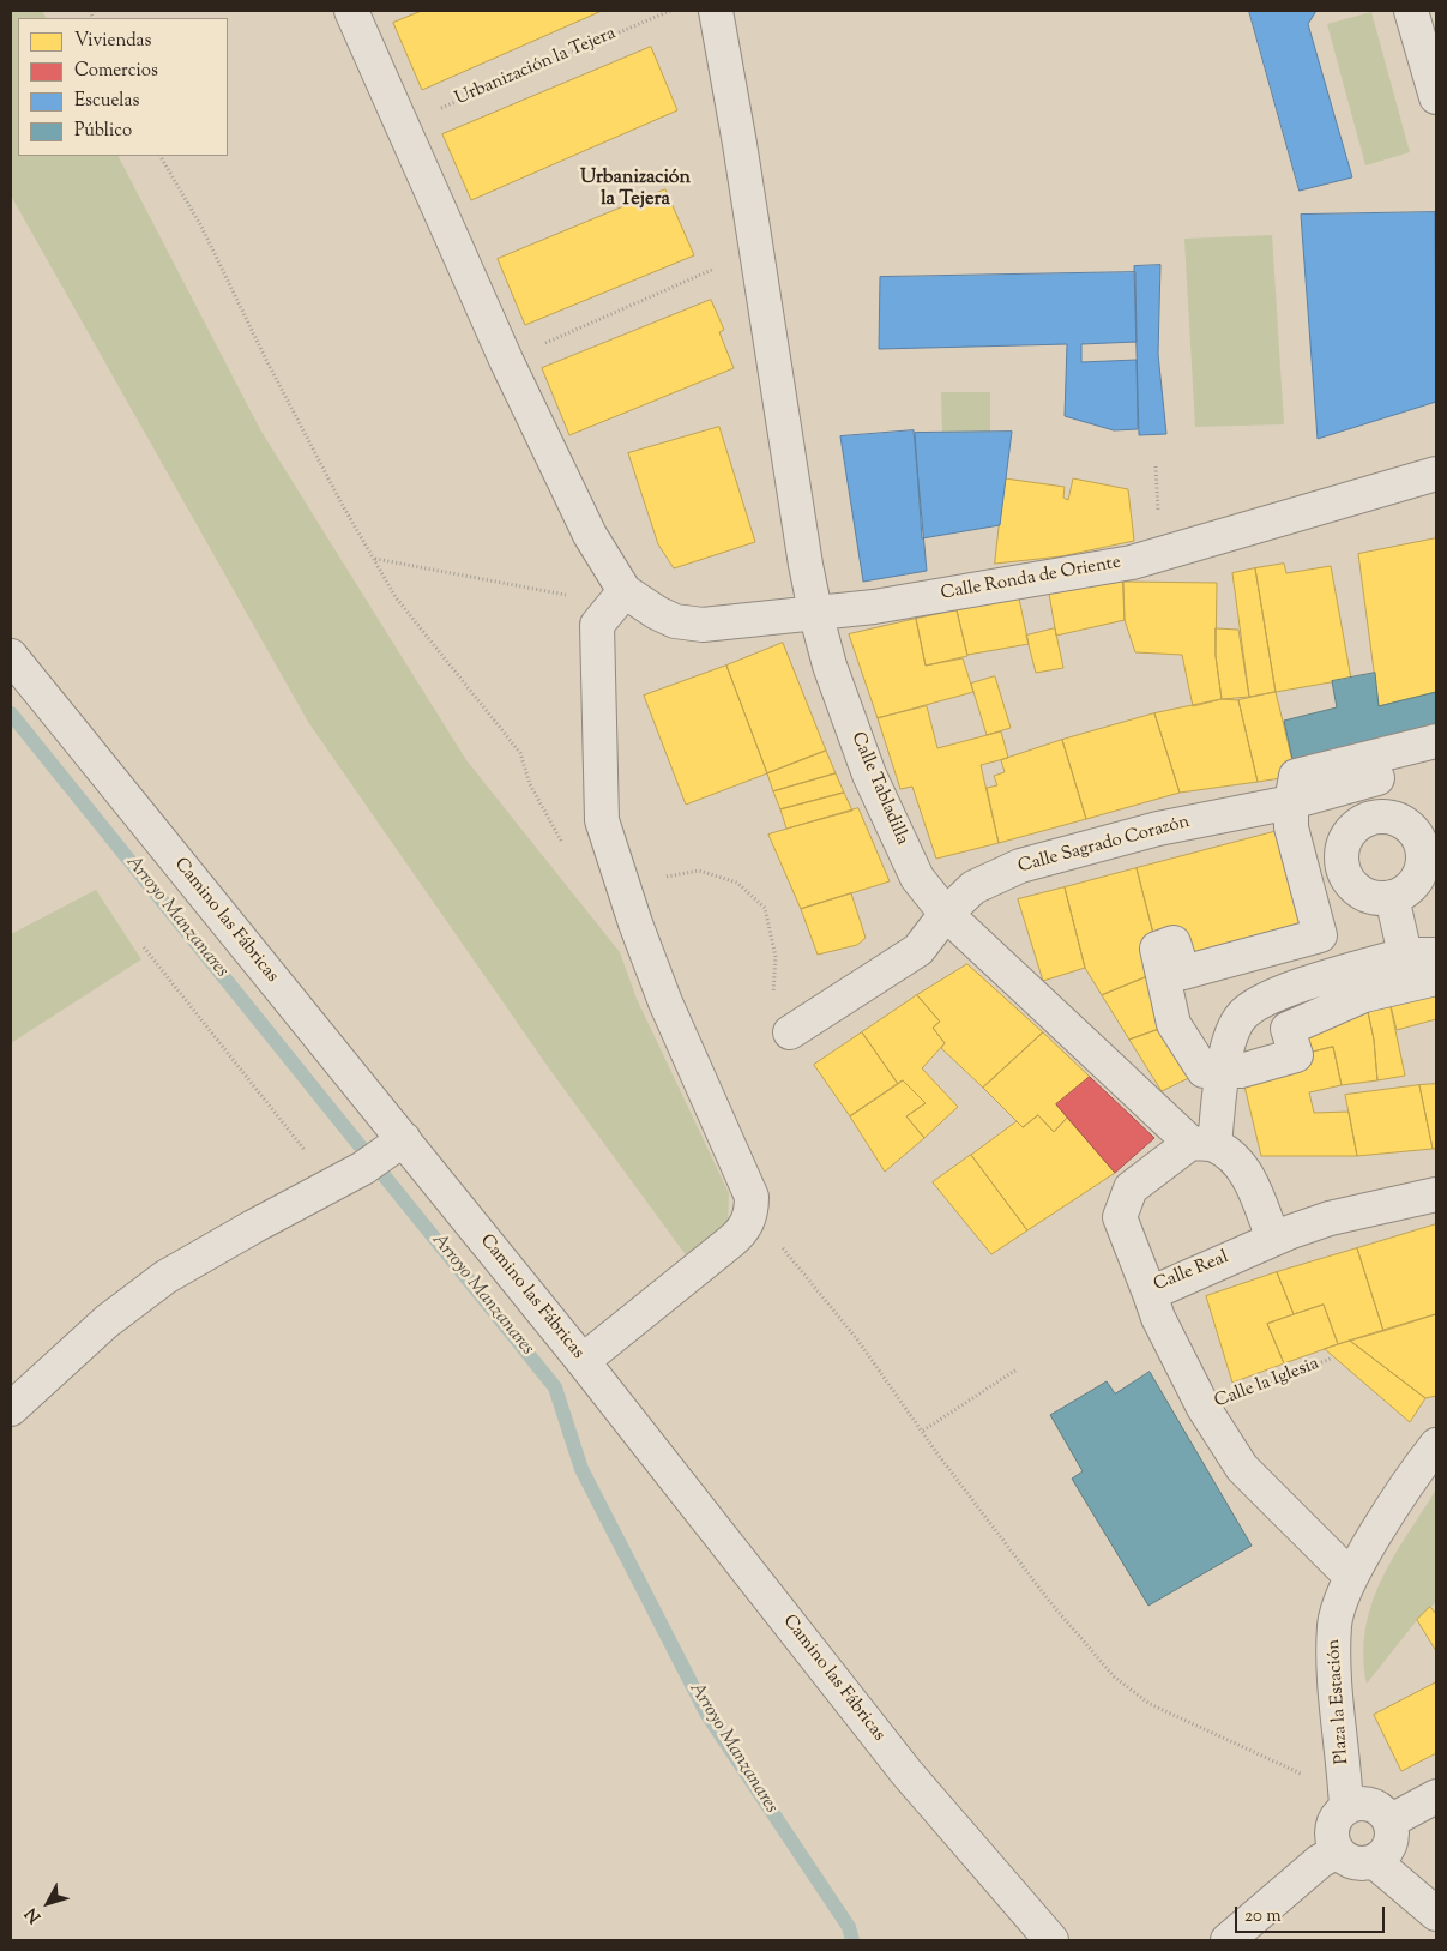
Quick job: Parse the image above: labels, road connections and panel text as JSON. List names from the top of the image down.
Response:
{
  "streets": {
    "street": [
      "Calle Ronda de Oriente",
      "Calle Tabladilla",
      "Calle Sagrado Corazón",
      "Camino las Fábricas",
      "Calle Real",
      "Calle la Iglesia",
      "Plaza la Estación"
    ],
    "path": ["Urbanización la Tejera"]
  },
  "crossings": [
    ["Calle Ronda de Oriente", "Calle Tabladilla"],
    ["Calle Tabladilla", "Calle Sagrado Corazón"],
    ["Calle Tabladilla", "Calle Real"],
    ["Calle Real", "Calle la Iglesia"],
    ["Calle la Iglesia", "Plaza la Estación"]
  ],
  "districts": ["Urbanización la Tejera"],
  "water": ["Arroyo Manzanares"],
  "legend": [
    "Viviendas",
    "Comercios",
    "Escuelas",
    "Público"
  ],
  "scale_bar": "20 m",
  "north": "bottom left"
}
